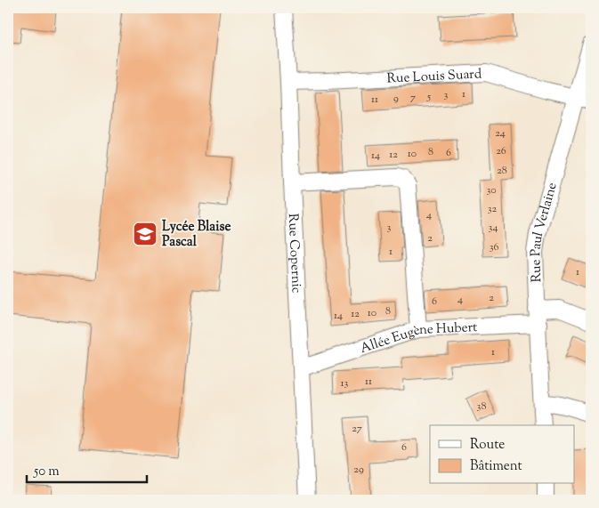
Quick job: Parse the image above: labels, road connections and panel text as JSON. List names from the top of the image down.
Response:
{
  "streets": {
    "street": [
      "Rue Louis Suard",
      "Rue Paul Verlaine",
      "Rue Copernic",
      "Allée Eugène Hubert"
    ]
  },
  "crossings": [
    ["Rue Louis Suard", "Rue Paul Verlaine"],
    ["Rue Louis Suard", "Rue Copernic"],
    ["Rue Paul Verlaine", "Allée Eugène Hubert"],
    ["Rue Copernic", "Allée Eugène Hubert"]
  ],
  "places": {
    "school or university": ["Lycée Blaise Pascal"]
  },
  "house_numbers": [
    "1",
    "3",
    "5",
    "7",
    "9",
    "11",
    "24",
    "26",
    "8",
    "6",
    "10",
    "12",
    "14",
    "28",
    "30",
    "32",
    "4",
    "3",
    "34",
    "2",
    "36",
    "1",
    "1",
    "2",
    "4",
    "6",
    "8",
    "10",
    "12",
    "14",
    "1",
    "11",
    "13",
    "38",
    "27",
    "6",
    "29"
  ],
  "legend": ["Route", "Bâtiment"],
  "scale_bar": "50 m"
}
